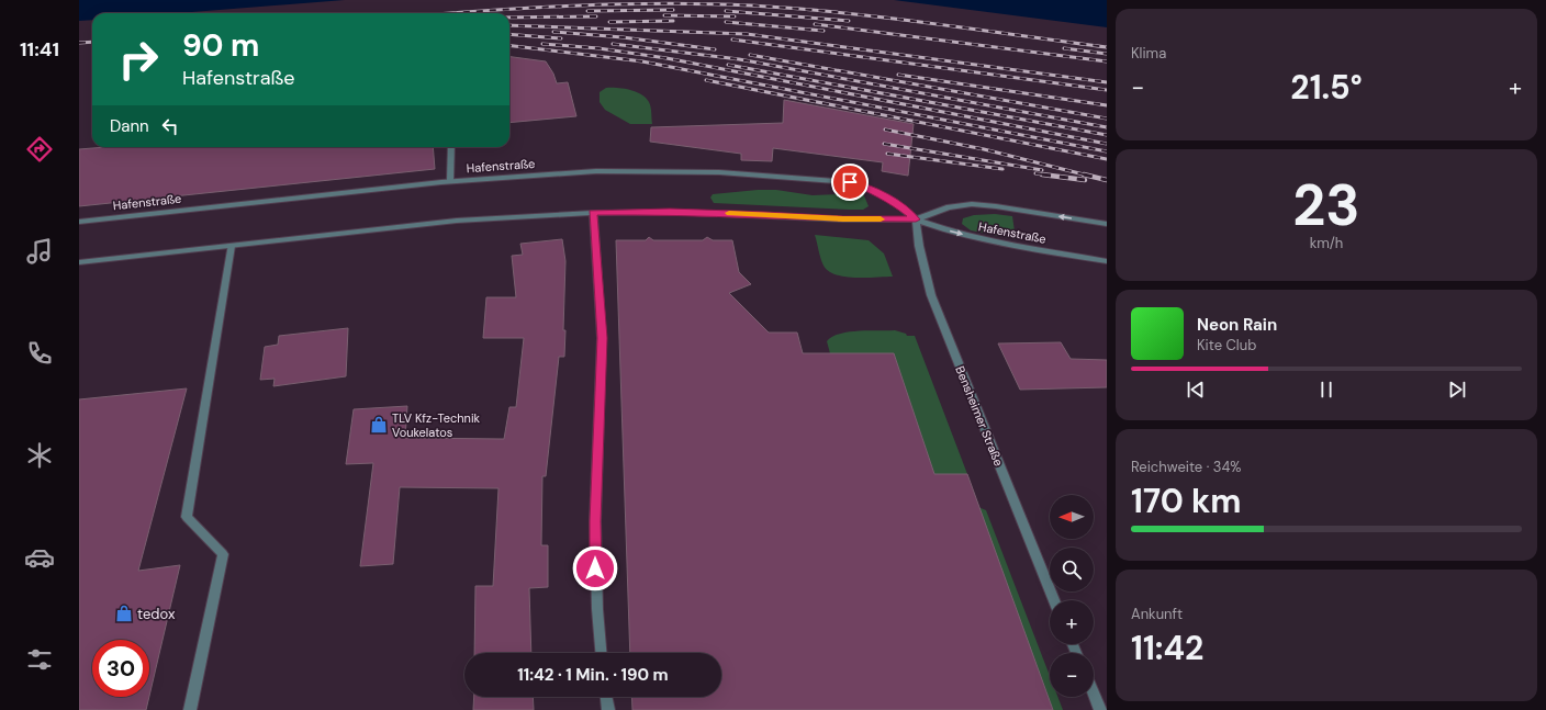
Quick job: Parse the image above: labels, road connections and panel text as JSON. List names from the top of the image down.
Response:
{
  "streets": {
    "street": ["Hafenstraße", "Bensheimer Straße"]
  },
  "crossings": [
    ["Hafenstraße", "Bensheimer Straße"]
  ],
  "places": {
    "shop": ["TLV Kfz-Technik Voukelatos", "tedox"]
  },
  "north": "left",
  "page": {
    "tabs": "11:41",
    "tile": [
      "Klima",
      ["23", "km/h"],
      ["Reichweite · 34%", "170 km"],
      ["Ankunft", "11:42"]
    ],
    "turn": ["90 m", "Hafenstraße"],
    "heat": ["−", "21.5°", "+"],
    "then": "Dann",
    "song": ["Neon Rain", "Kite Club"],
    "map_buttons": ["+", "−"],
    "limit": "30",
    "trip": "11:42 · 1 Min. · 190 m"
  }
}
